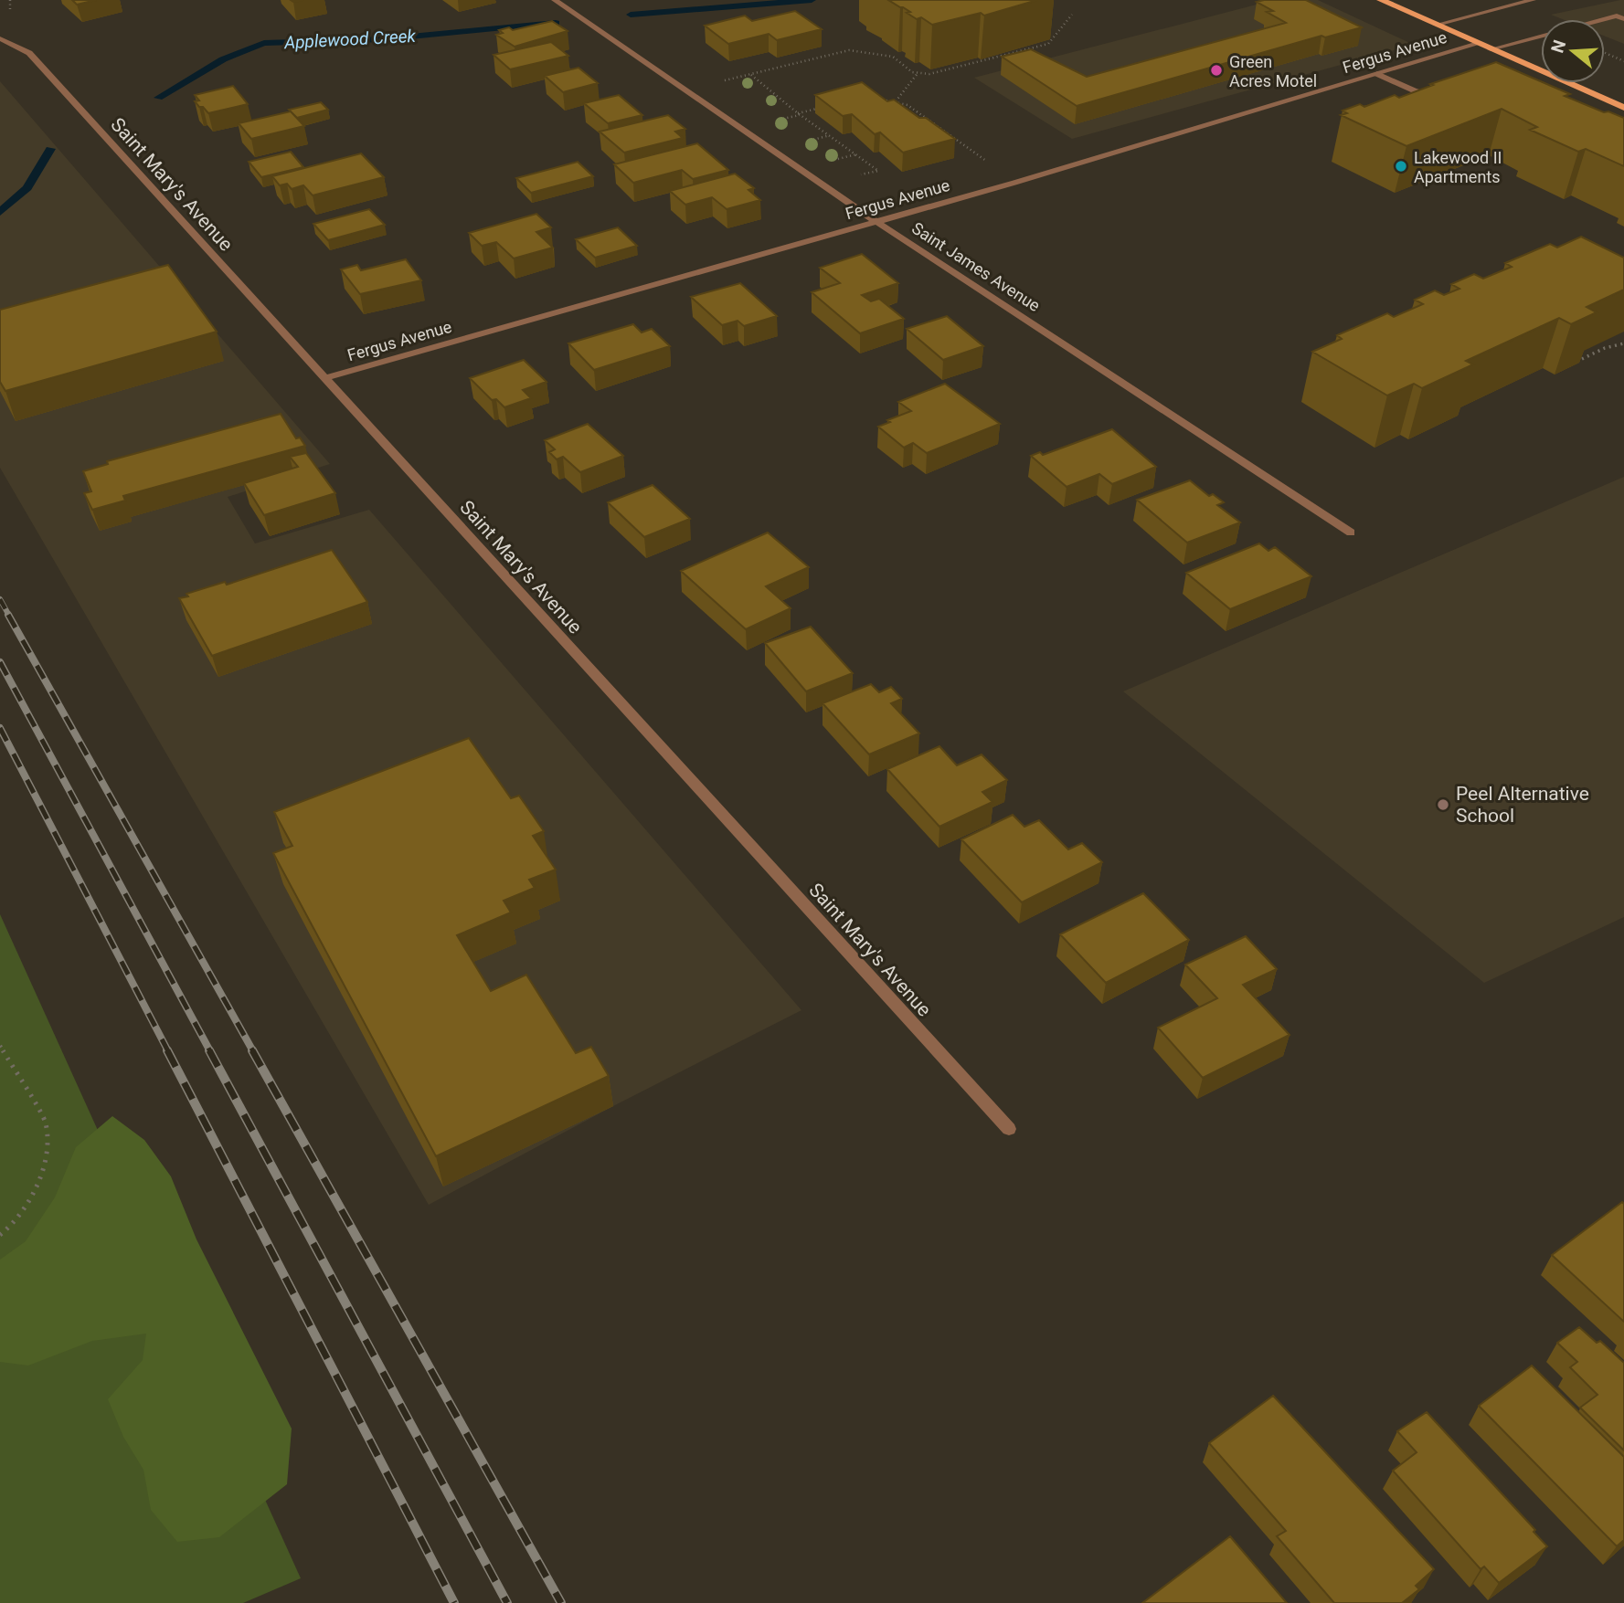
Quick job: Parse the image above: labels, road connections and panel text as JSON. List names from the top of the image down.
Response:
{
  "streets": {
    "street": ["Fergus Avenue", "Saint Mary's Avenue", "Saint James Avenue"]
  },
  "crossings": [
    ["Fergus Avenue", "Saint Mary's Avenue"],
    ["Fergus Avenue", "Saint James Avenue"]
  ],
  "water": ["Applewood Creek"],
  "places": ["Green Acres Motel", "Lakewood II Apartments", "Peel Alternative School"],
  "north": "left"
}
